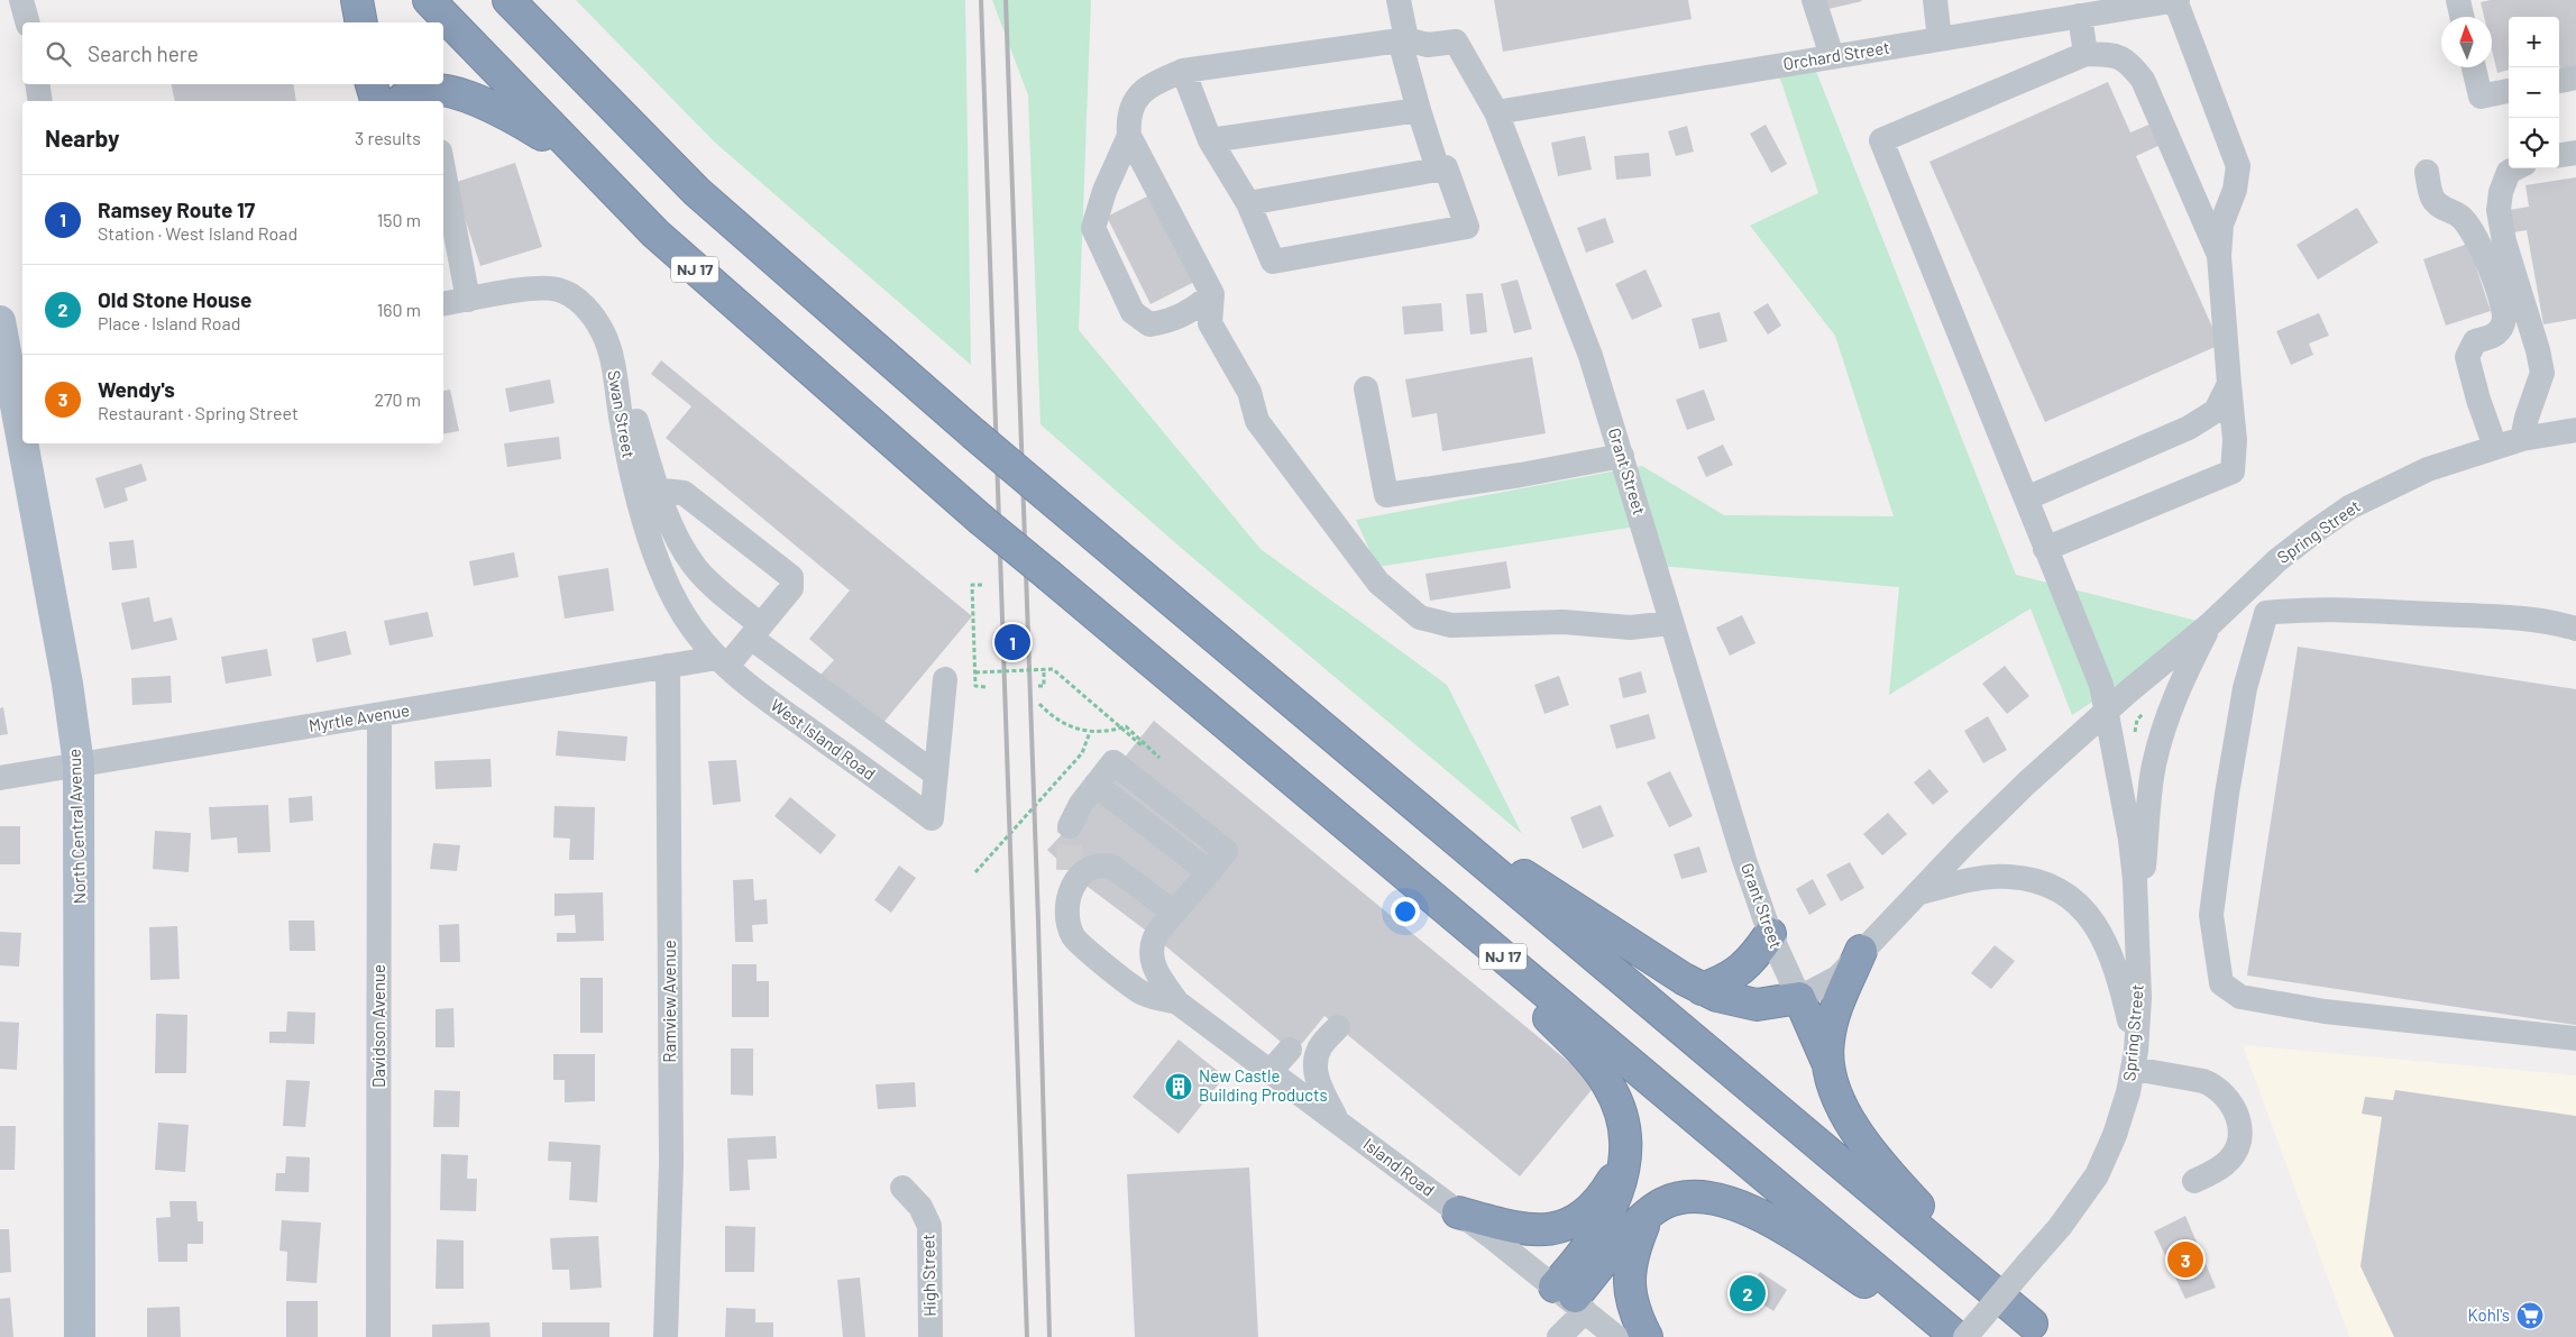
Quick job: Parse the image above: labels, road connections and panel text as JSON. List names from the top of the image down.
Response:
{
  "streets": {
    "highway": ["NJ 17"],
    "main road": ["North Central Avenue"],
    "street": [
      "Orchard Street",
      "Swan Street",
      "Grant Street",
      "Spring Street",
      "Myrtle Avenue",
      "West Island Road",
      "Ramview Avenue",
      "Davidson Avenue",
      "Island Road",
      "High Street"
    ]
  },
  "crossings": [
    ["Orchard Street", "Grant Street"],
    ["Swan Street", "Myrtle Avenue"],
    ["Swan Street", "West Island Road"],
    ["Grant Street", "Spring Street"],
    ["Myrtle Avenue", "West Island Road"],
    ["Myrtle Avenue", "North Central Avenue"],
    ["Myrtle Avenue", "Ramview Avenue"],
    ["Myrtle Avenue", "Davidson Avenue"]
  ],
  "places": {
    "building": ["New Castle Building Products"],
    "supermarket": ["Kohl's"]
  },
  "north": "top",
  "page": {
    "map_buttons": ["+", "−"],
    "search": "Search here",
    "heading": ["Nearby", "3 results"],
    "list": [
      {
        "mark": "1",
        "name": "Ramsey Route 17",
        "note": "Station · West Island Road",
        "value": "150 m"
      },
      {
        "mark": "2",
        "name": "Old Stone House",
        "note": "Place · Island Road",
        "value": "160 m"
      },
      {
        "mark": "3",
        "name": "Wendy's",
        "note": "Restaurant · Spring Street",
        "value": "270 m"
      }
    ],
    "pins": ["1", "3", "2"]
  }
}
